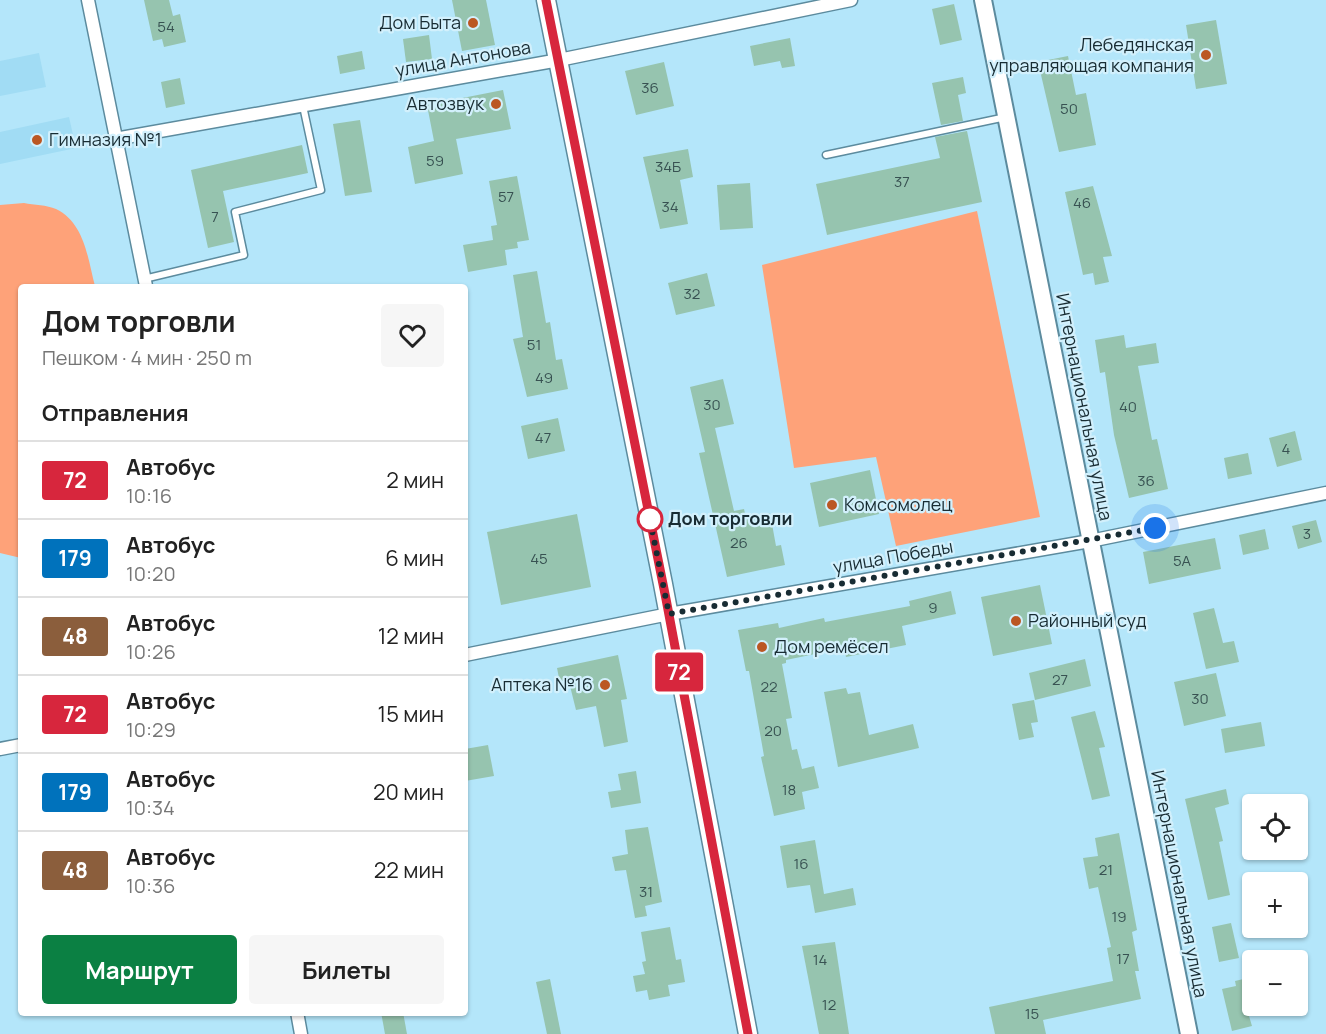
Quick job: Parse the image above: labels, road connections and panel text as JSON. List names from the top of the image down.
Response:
{
  "streets": {
    "street": ["улица Антонова", "Интернациональная улица", "улица Победы"]
  },
  "crossings": [
    ["Интернациональная улица", "улица Победы"]
  ],
  "places": [
    "Дом Быта",
    "Лебедянская управляющая компания",
    "Автозвук",
    "Гимназия №1",
    "Комсомолец",
    "Дом торговли",
    "Районный суд",
    "Дом ремёсел",
    "Аптека №16"
  ],
  "lines": ["bus line 72"],
  "house_numbers": [
    "54",
    "36",
    "50",
    "59",
    "34Б",
    "37",
    "57",
    "46",
    "34",
    "7",
    "32",
    "51",
    "49",
    "30",
    "40",
    "47",
    "4",
    "36",
    "3",
    "26",
    "45",
    "5А",
    "9",
    "27",
    "22",
    "30",
    "20",
    "18",
    "16",
    "21",
    "31",
    "19",
    "17",
    "14",
    "12",
    "15"
  ],
  "page": {
    "on_map": "72",
    "heading": [
      ["Дом торговли", "Пешком · 4 мин · 250 m"],
      "Отправления"
    ],
    "list": [
      {
        "mark": "72",
        "name": "Автобус",
        "note": "10:16",
        "value": "2 мин"
      },
      {
        "mark": "179",
        "name": "Автобус",
        "note": "10:20",
        "value": "6 мин"
      },
      {
        "mark": "48",
        "name": "Автобус",
        "note": "10:26",
        "value": "12 мин"
      },
      {
        "mark": "72",
        "name": "Автобус",
        "note": "10:29",
        "value": "15 мин"
      },
      {
        "mark": "179",
        "name": "Автобус",
        "note": "10:34",
        "value": "20 мин"
      },
      {
        "mark": "48",
        "name": "Автобус",
        "note": "10:36",
        "value": "22 мин"
      }
    ],
    "map_buttons": ["+", "−"],
    "buttons": ["Маршрут", "Билеты"]
  }
}
